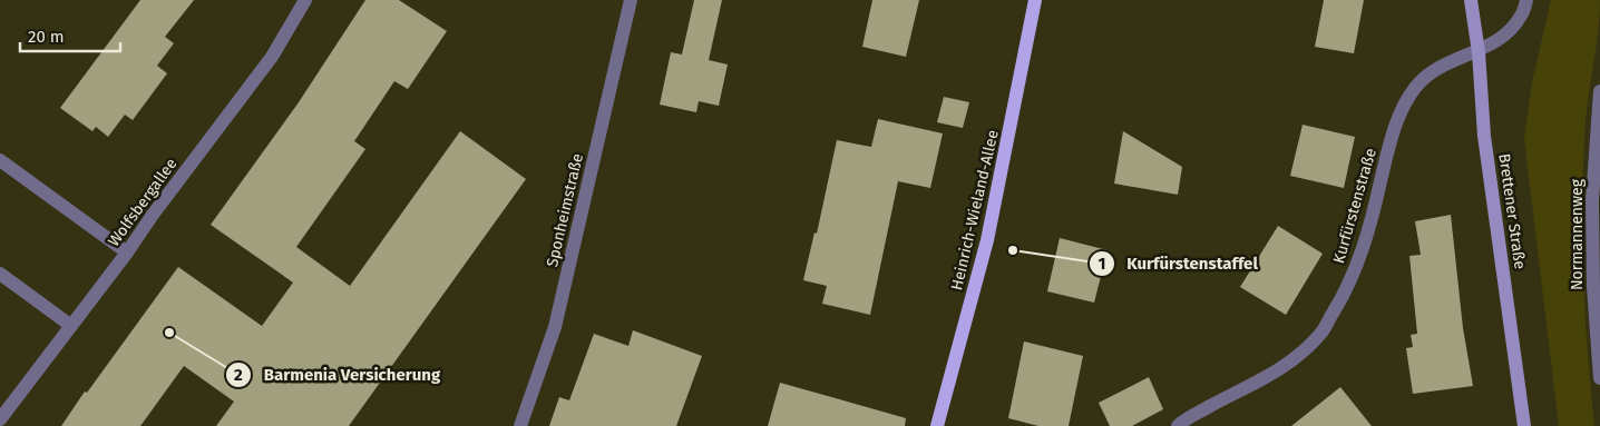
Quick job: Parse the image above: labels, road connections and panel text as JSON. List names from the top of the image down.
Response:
{
  "streets": {
    "main road": ["Heinrich-Wieland-Allee"],
    "street": [
      "Wolfsbergallee",
      "Kurfürstenstraße",
      "Sponheimstraße",
      "Brettener Straße",
      "Normannenweg"
    ]
  },
  "crossings": [
    ["Kurfürstenstraße", "Brettener Straße"]
  ],
  "places": ["Kurfürstenstaffel", "Barmenia Versicherung"],
  "scale_bar": "20 m"
}
